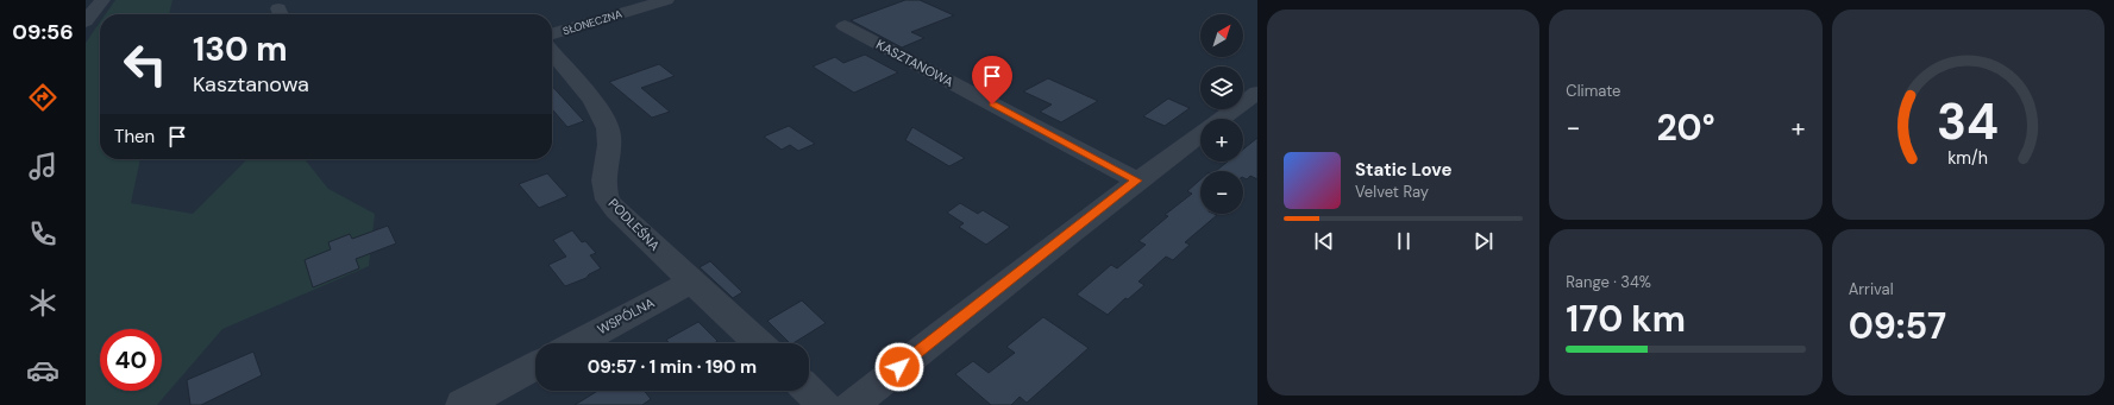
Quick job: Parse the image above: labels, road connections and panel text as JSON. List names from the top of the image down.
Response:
{
  "streets": {
    "street": [
      "SŁONECZNA",
      "KASZTANOWA",
      "PODLEŚNA",
      "WSPÓLNA"
    ]
  },
  "crossings": [
    ["PODLEŚNA", "WSPÓLNA"]
  ],
  "north": "top right",
  "page": {
    "tabs": "09:56",
    "tile": [
      "Climate",
      ["Range · 34%", "170 km"],
      ["Arrival", "09:57"]
    ],
    "map_buttons": ["+", "−"],
    "turn": ["130 m", "Kasztanowa"],
    "heat": ["−", "20°", "+"],
    "then": "Then",
    "song": ["Static Love", "Velvet Ray"],
    "limit": "40",
    "trip": "09:57 · 1 min · 190 m",
    "gauge": ["34", "km/h"]
  }
}
